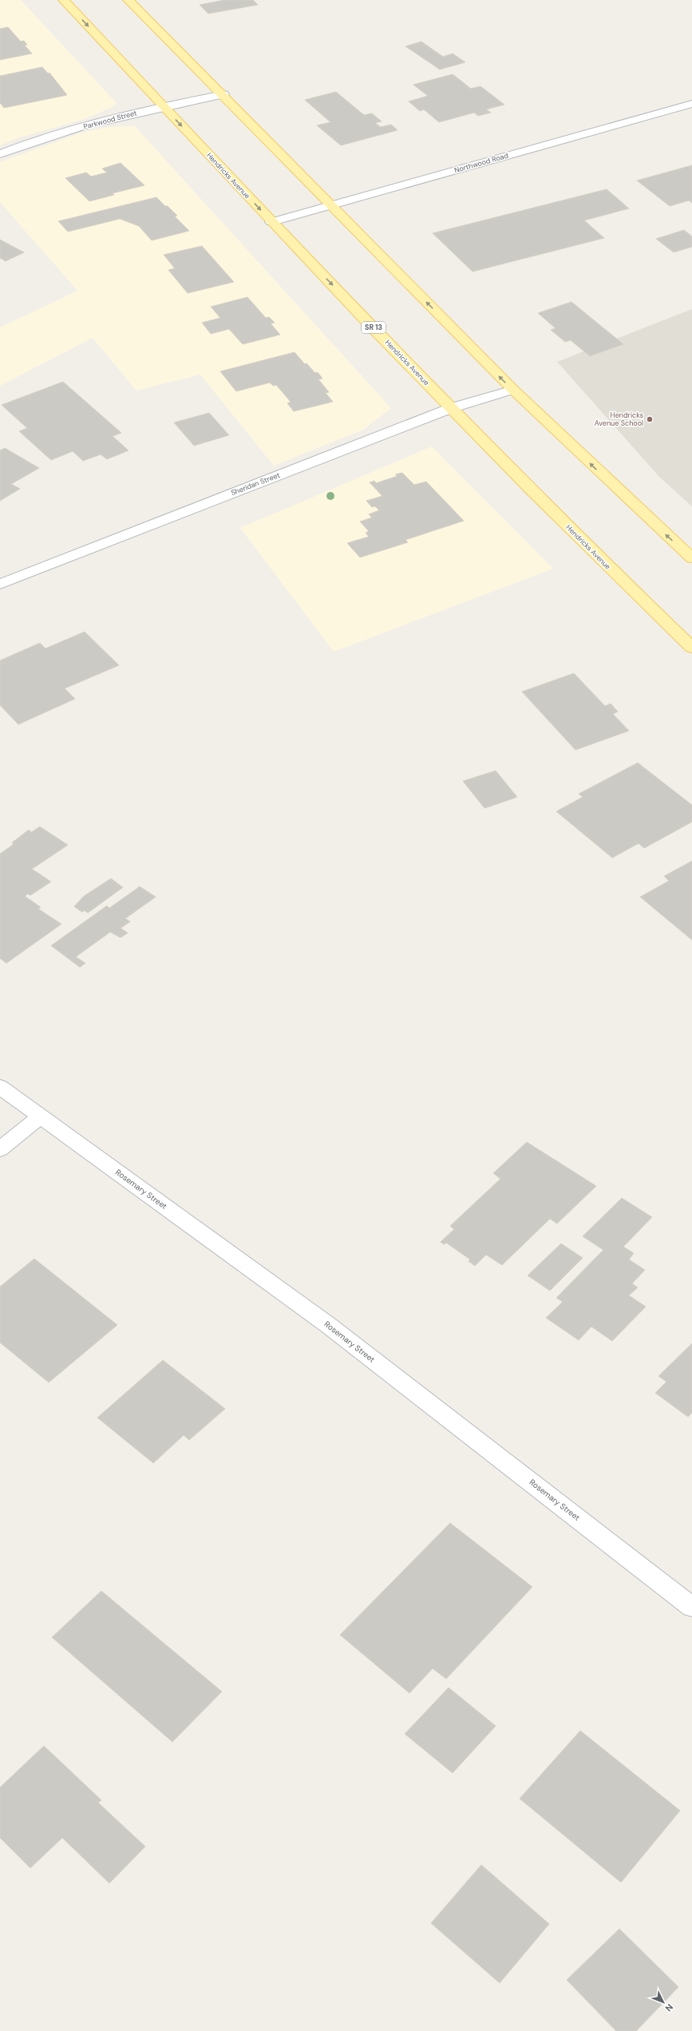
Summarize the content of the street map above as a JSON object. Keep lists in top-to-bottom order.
{
  "streets": {
    "main road": ["Hendricks Avenue", "SR 13"],
    "street": [
      "Parkwood Street",
      "Northwood Road",
      "Sheridan Street",
      "Rosemary Street"
    ]
  },
  "crossings": [
    ["Parkwood Street", "Hendricks Avenue"],
    ["Northwood Road", "Hendricks Avenue"],
    ["Hendricks Avenue", "Sheridan Street"]
  ],
  "places": ["Hendricks Avenue School"],
  "north": "bottom right"
}
